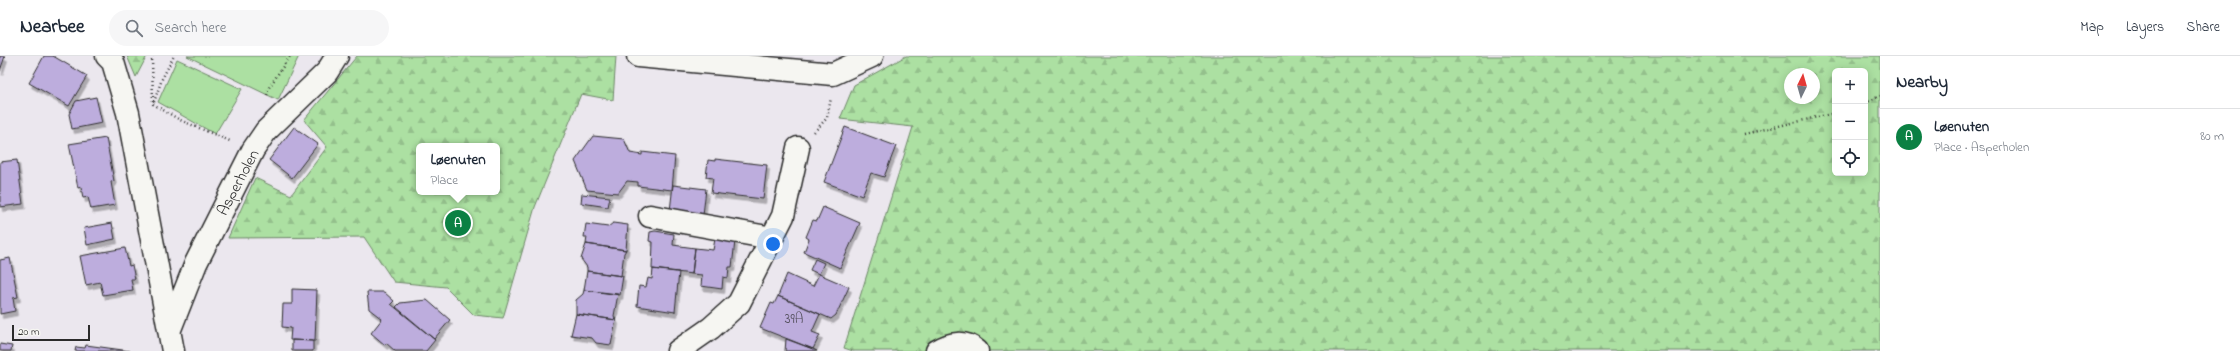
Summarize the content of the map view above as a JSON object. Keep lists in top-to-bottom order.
{
  "streets": {
    "street": ["Asperholen"]
  },
  "house_numbers": ["39A"],
  "scale_bar": "20 m",
  "north": "top",
  "page": {
    "header": "Nearbee",
    "search": "Search here",
    "nav": ["Map", "Layers", "Share"],
    "heading": "Nearby",
    "map_buttons": ["+", "−"],
    "list": [
      {
        "mark": "A",
        "name": "Løenuten",
        "note": "Place · Asperholen",
        "value": "80 m"
      }
    ],
    "popup": ["Løenuten", "Place"],
    "pins": "A",
    "scale": "20 m"
  }
}
